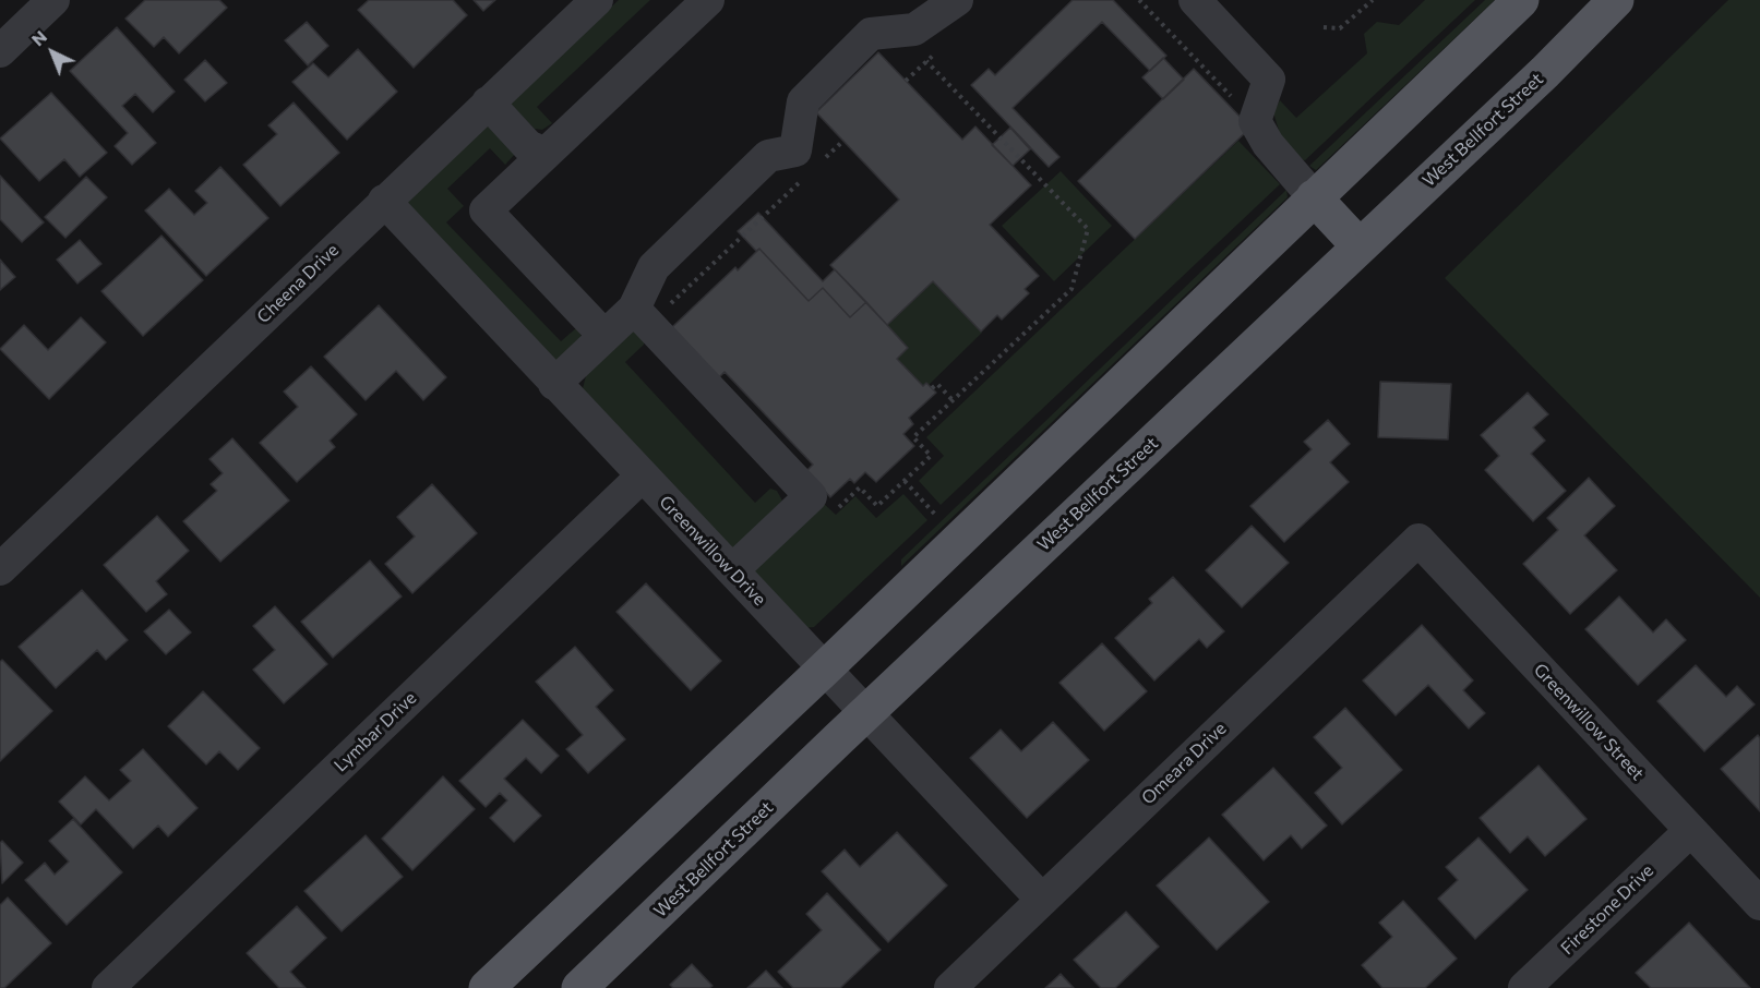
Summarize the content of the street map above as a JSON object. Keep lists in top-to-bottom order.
{
  "streets": {
    "main road": ["West Bellfort Street"],
    "street": [
      "Cheena Drive",
      "Greenwillow Drive",
      "Greenwillow Street",
      "Lymbar Drive",
      "Omeara Drive",
      "Firestone Drive"
    ]
  },
  "crossings": [
    ["West Bellfort Street", "Greenwillow Drive"],
    ["Cheena Drive", "Greenwillow Drive"],
    ["Greenwillow Drive", "Lymbar Drive"],
    ["Greenwillow Drive", "Omeara Drive"],
    ["Greenwillow Street", "Omeara Drive"],
    ["Greenwillow Street", "Firestone Drive"]
  ],
  "north": "top left"
}
